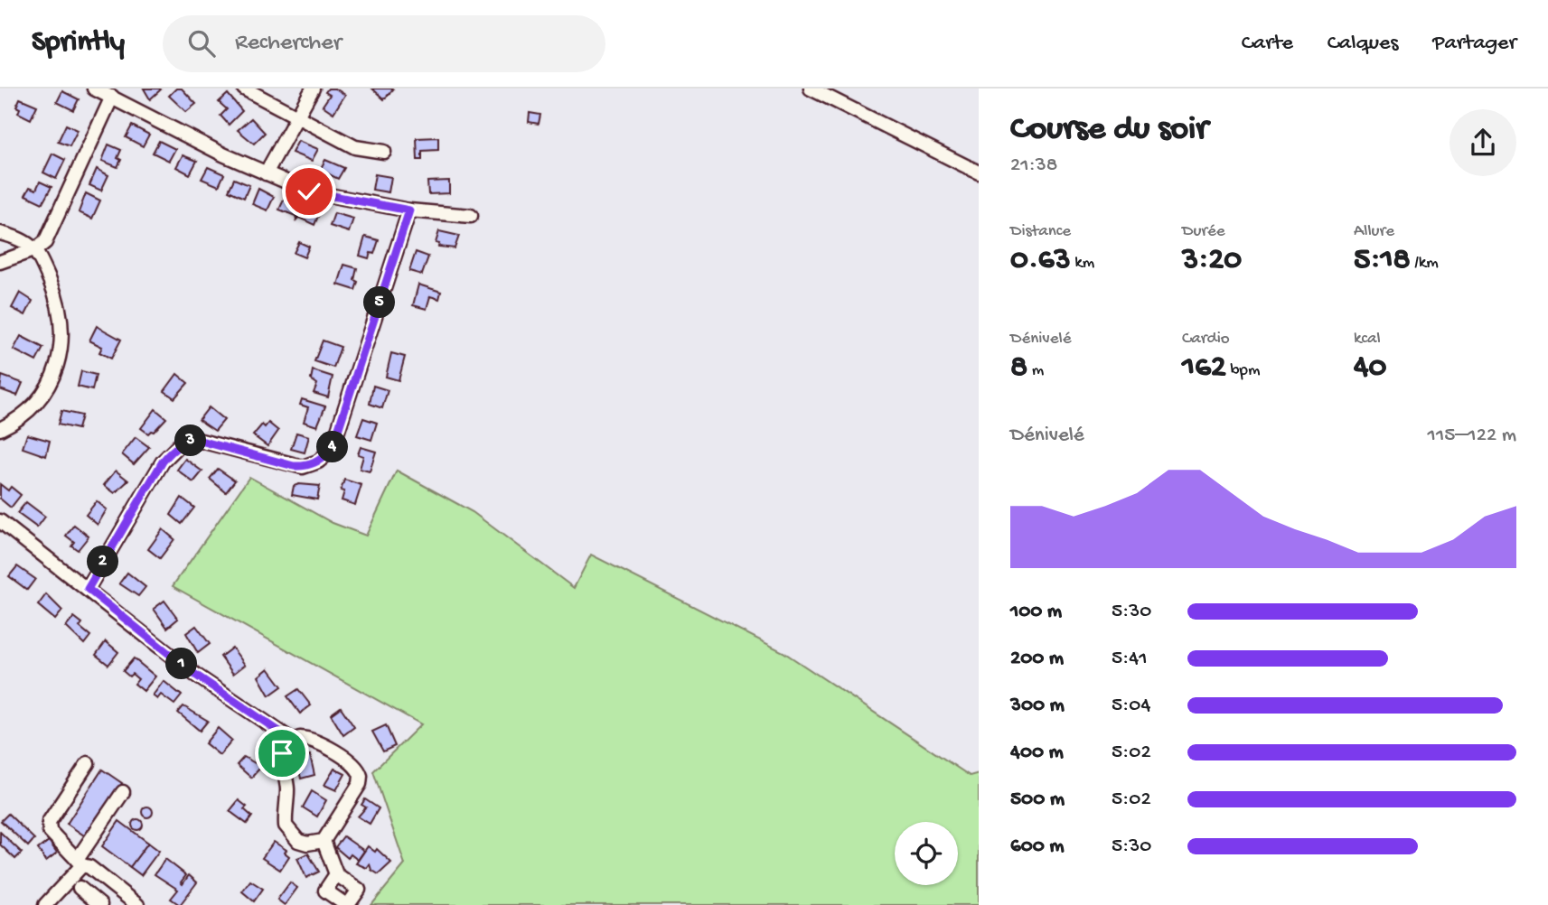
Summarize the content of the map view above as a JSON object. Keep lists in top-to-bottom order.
{
  "page": {
    "header": "Sprintly",
    "search": "Rechercher",
    "nav": ["Carte", "Calques", "Partager"],
    "heading": ["Course du soir", "21:38"],
    "stats": [
      ["Distance", "0.63 km"],
      ["Durée", "3:20"],
      ["Allure", "5:18 /km"],
      ["Dénivelé", "8 m"],
      ["Cardio", "162 bpm"],
      ["kcal", "40"]
    ],
    "pins": [
      "5",
      "3",
      "4",
      "2",
      "1"
    ],
    "chart": ["Dénivelé", "115–122 m"],
    "list": [
      {
        "name": "100 m",
        "note": "5:30"
      },
      {
        "name": "200 m",
        "note": "5:41"
      },
      {
        "name": "300 m",
        "note": "5:04"
      },
      {
        "name": "400 m",
        "note": "5:02"
      },
      {
        "name": "500 m",
        "note": "5:02"
      },
      {
        "name": "600 m",
        "note": "5:30"
      }
    ]
  }
}
